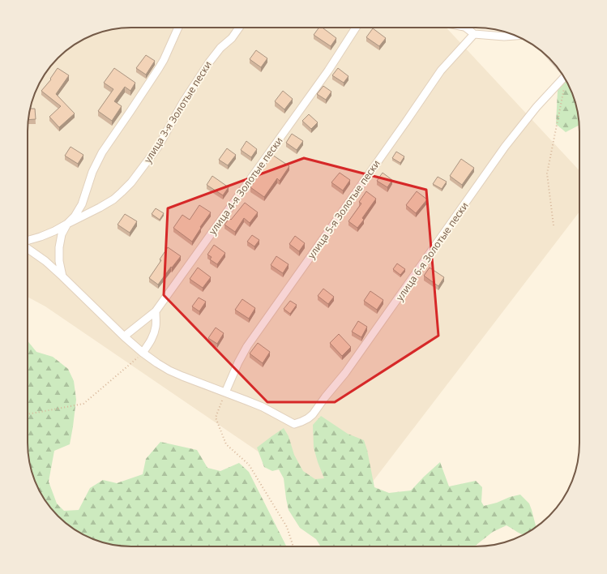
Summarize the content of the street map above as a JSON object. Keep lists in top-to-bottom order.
{
  "streets": {
    "street": [
      "улица 3-я Золотые пески",
      "улица 4-я Золотые пески",
      "улица 5-я Золотые пески",
      "улица 6-я Золотые пески"
    ]
  },
  "crossings": [
    ["улица 5-я Золотые пески", "улица 6-я Золотые пески"]
  ]
}
